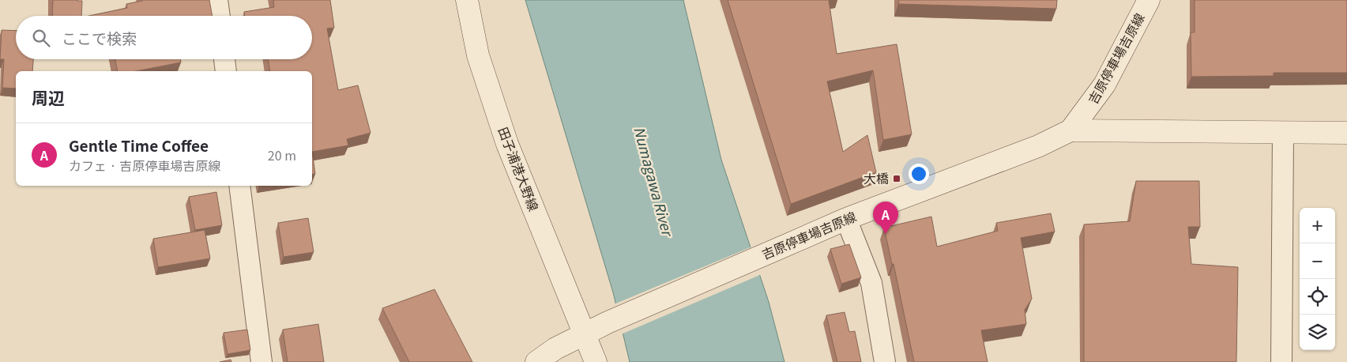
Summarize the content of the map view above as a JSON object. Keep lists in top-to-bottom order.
{
  "streets": {
    "main road": ["吉原停車場吉原線", "田子浦港大野線"]
  },
  "crossings": [
    ["吉原停車場吉原線", "田子浦港大野線"]
  ],
  "water": ["Numagawa River"],
  "places": {
    "transit": ["大橋"]
  },
  "page": {
    "search": "ここで検索",
    "heading": "周辺",
    "list": [
      {
        "mark": "A",
        "name": "Gentle Time Coffee",
        "note": "カフェ · 吉原停車場吉原線",
        "value": "20 m"
      }
    ],
    "pins": "A",
    "map_buttons": ["+", "−"]
  }
}
